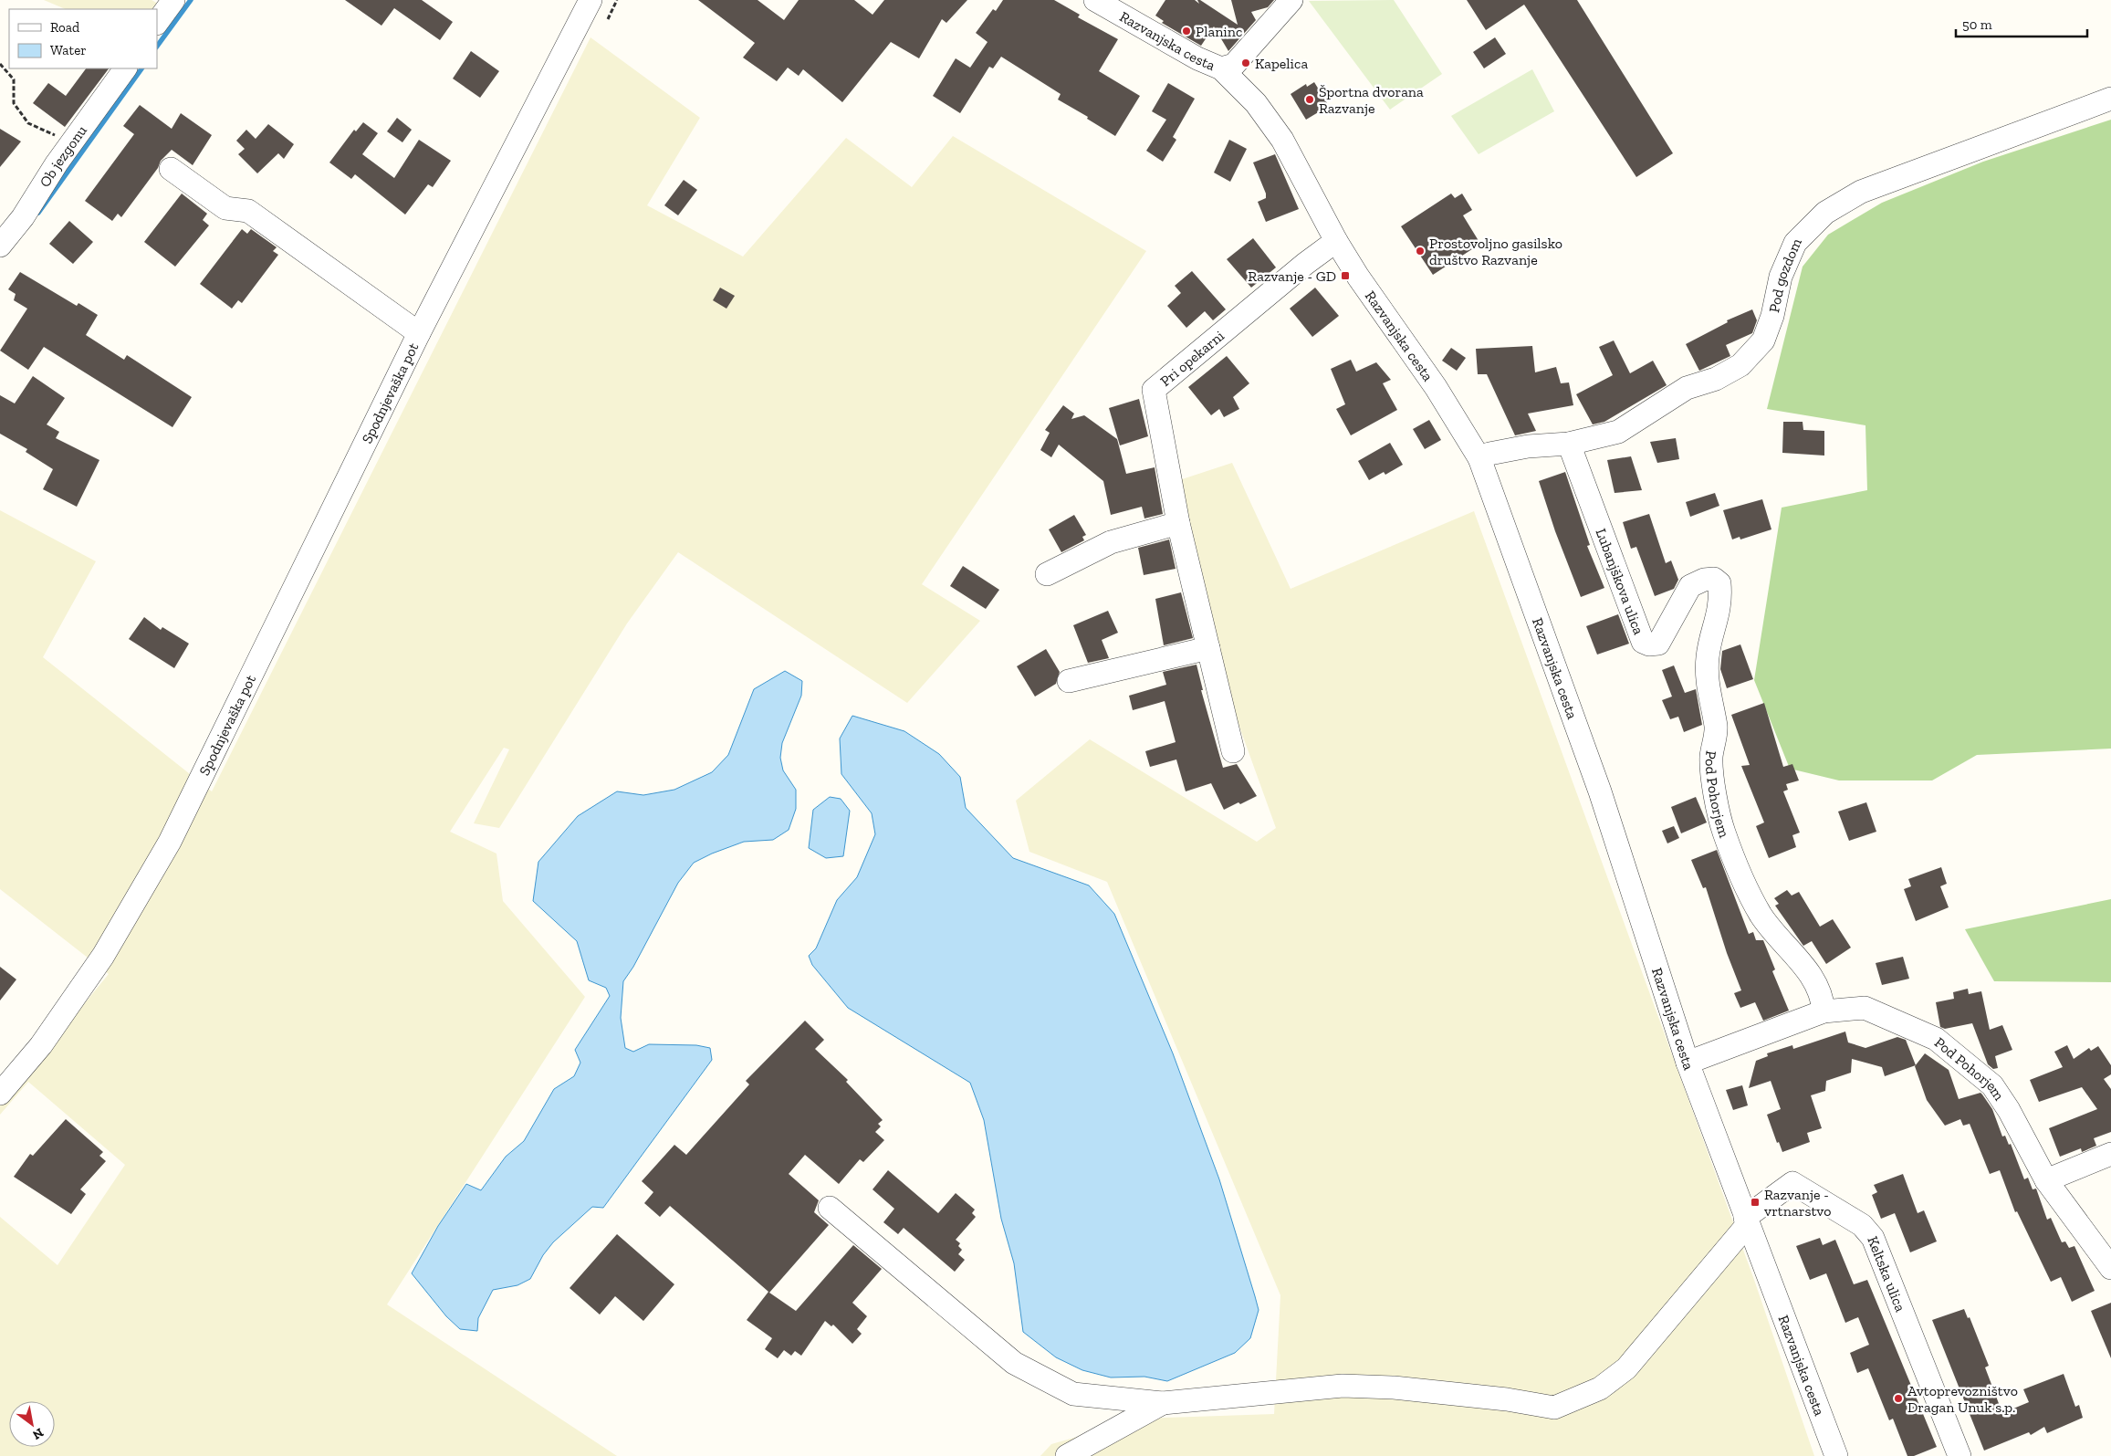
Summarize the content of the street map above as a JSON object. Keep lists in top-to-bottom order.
{
  "streets": {
    "street": [
      "Razvanjska cesta",
      "Ob jezgonu",
      "Pod gozdom",
      "Pri opekarni",
      "Spodnjevaška pot",
      "Lubanjškova ulica",
      "Pod Pohorjem",
      "Keltska ulica"
    ]
  },
  "crossings": [
    ["Razvanjska cesta", "Pod gozdom"],
    ["Razvanjska cesta", "Pri opekarni"],
    ["Razvanjska cesta", "Pod Pohorjem"],
    ["Razvanjska cesta", "Keltska ulica"],
    ["Pod gozdom", "Lubanjškova ulica"],
    ["Lubanjškova ulica", "Pod Pohorjem"]
  ],
  "places": {
    "other": [
      "Planinc",
      "Kapelica",
      "Športna dvorana Razvanje",
      "Prostovoljno gasilsko društvo Razvanje",
      "Avtoprevozništvo Dragan Unuk s.p."
    ],
    "transit": ["Razvanje - GD", "Razvanje - vrtnarstvo"]
  },
  "legend": ["Road", "Water"],
  "scale_bar": "50 m",
  "north": "bottom right"
}
